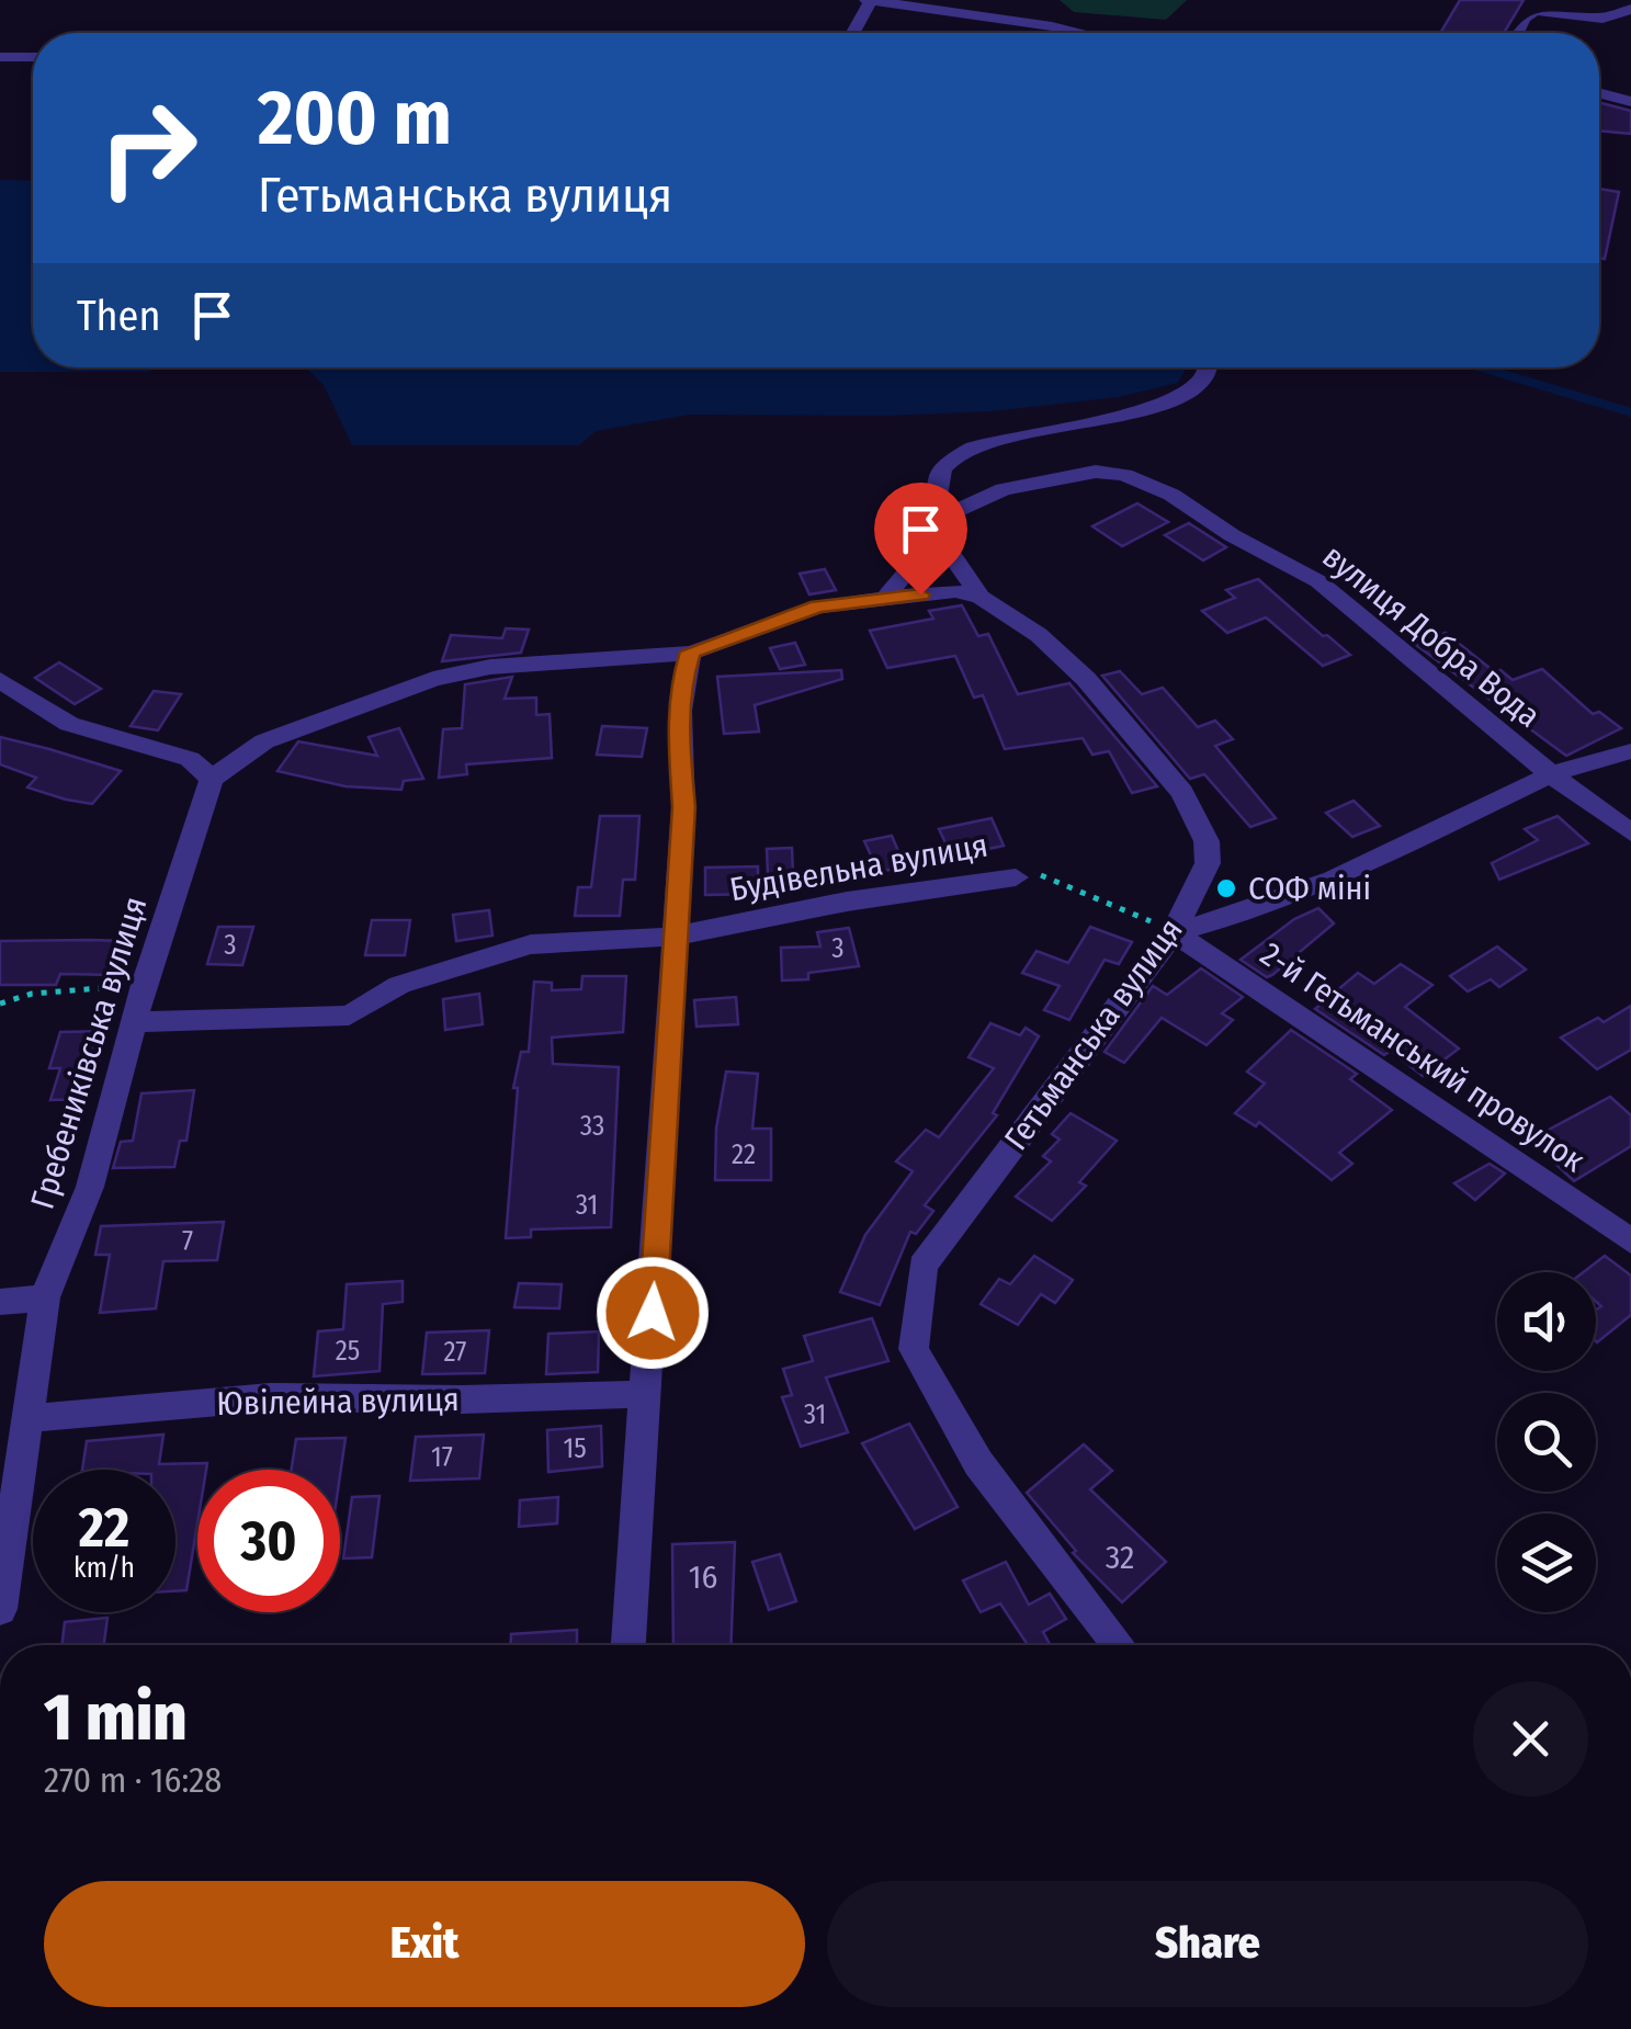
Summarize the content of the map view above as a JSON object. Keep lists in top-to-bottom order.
{
  "streets": {
    "street": [
      "вулиця Добра Вода",
      "Будівельна вулиця",
      "Гетьманська вулиця",
      "Гребениківська вулиця",
      "2-й Гетьманський провулок",
      "Ювілейна вулиця"
    ]
  },
  "crossings": [
    ["Будівельна вулиця", "Гребениківська вулиця"],
    ["Гетьманська вулиця", "2-й Гетьманський провулок"],
    ["Гребениківська вулиця", "Ювілейна вулиця"]
  ],
  "places": ["СОФ міні"],
  "house_numbers": [
    "3",
    "3",
    "33",
    "22",
    "31",
    "7",
    "25",
    "27",
    "31",
    "15",
    "17",
    "32",
    "16"
  ],
  "page": {
    "turn": ["200 m", "Гетьманська вулиця"],
    "then": "Then",
    "speed": "22 km/h",
    "limit": "30",
    "heading": ["1 min", "270 m · 16:28"],
    "buttons": ["Exit", "Share"]
  }
}
